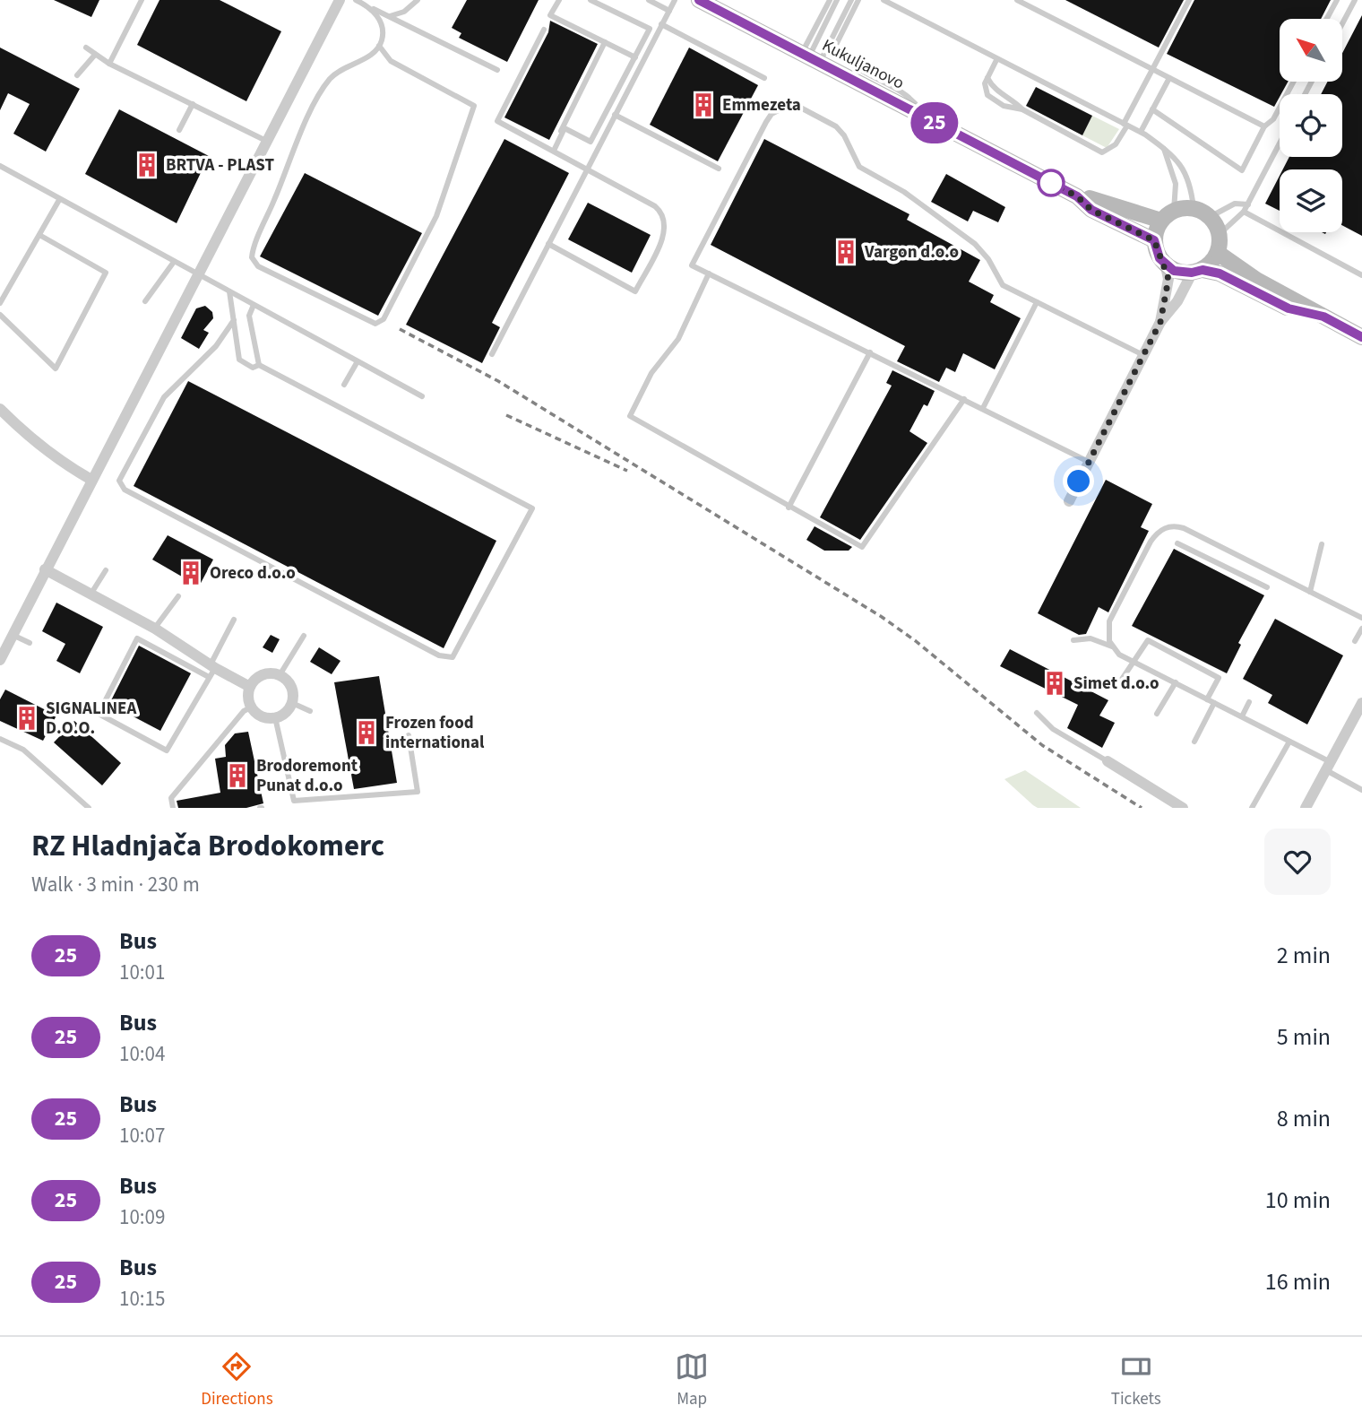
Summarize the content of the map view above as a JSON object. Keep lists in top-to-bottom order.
{
  "streets": {
    "main road": ["Kukuljanovo"]
  },
  "places": {
    "building": [
      "Emmezeta",
      "BRTVA - PLAST",
      "Vargon d.o.o",
      "Oreco d.o.o",
      "Simet d.o.o",
      "SIGNALINEA D.O.O.",
      "Frozen food international",
      "Brodoremont Punat d.o.o"
    ]
  },
  "lines": ["bus line 25"],
  "north": "top left",
  "page": {
    "on_map": "25",
    "heading": ["RZ Hladnjača Brodokomerc", "Walk · 3 min · 230 m"],
    "list": [
      {
        "mark": "25",
        "name": "Bus",
        "note": "10:01",
        "value": "2 min"
      },
      {
        "mark": "25",
        "name": "Bus",
        "note": "10:04",
        "value": "5 min"
      },
      {
        "mark": "25",
        "name": "Bus",
        "note": "10:07",
        "value": "8 min"
      },
      {
        "mark": "25",
        "name": "Bus",
        "note": "10:09",
        "value": "10 min"
      },
      {
        "mark": "25",
        "name": "Bus",
        "note": "10:15",
        "value": "16 min"
      }
    ],
    "tabs": ["Directions", "Map", "Tickets"]
  }
}
